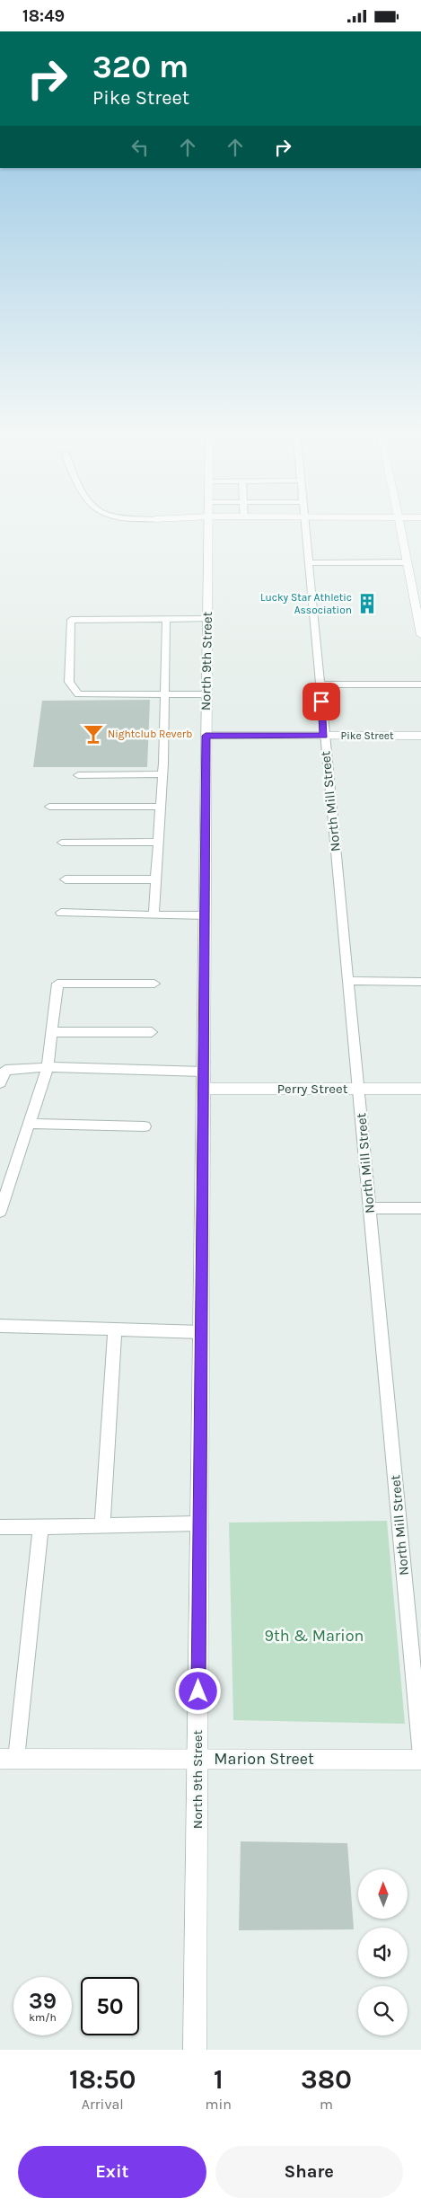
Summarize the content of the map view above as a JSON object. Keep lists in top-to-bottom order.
{
  "streets": {
    "main road": [
      "North 9th Street",
      "Pike Street",
      "Perry Street",
      "Marion Street"
    ],
    "lane": ["North Mill Street"]
  },
  "crossings": [
    ["North 9th Street", "Pike Street"],
    ["North 9th Street", "Perry Street"],
    ["North 9th Street", "Marion Street"],
    ["Pike Street", "North Mill Street"],
    ["North Mill Street", "Perry Street"],
    ["North Mill Street", "Marion Street"]
  ],
  "parks": ["9th & Marion"],
  "places": {
    "building": ["Lucky Star Athletic Association"],
    "bar": ["Nightclub Reverb"]
  },
  "north": "top",
  "page": {
    "status": "18:49",
    "turn": ["320 m", "Pike Street"],
    "speed": "39 km/h",
    "limit": "50",
    "eta": [
      "18:50",
      "Arrival",
      "1",
      "min",
      "380",
      "m"
    ],
    "buttons": ["Exit", "Share"]
  }
}
